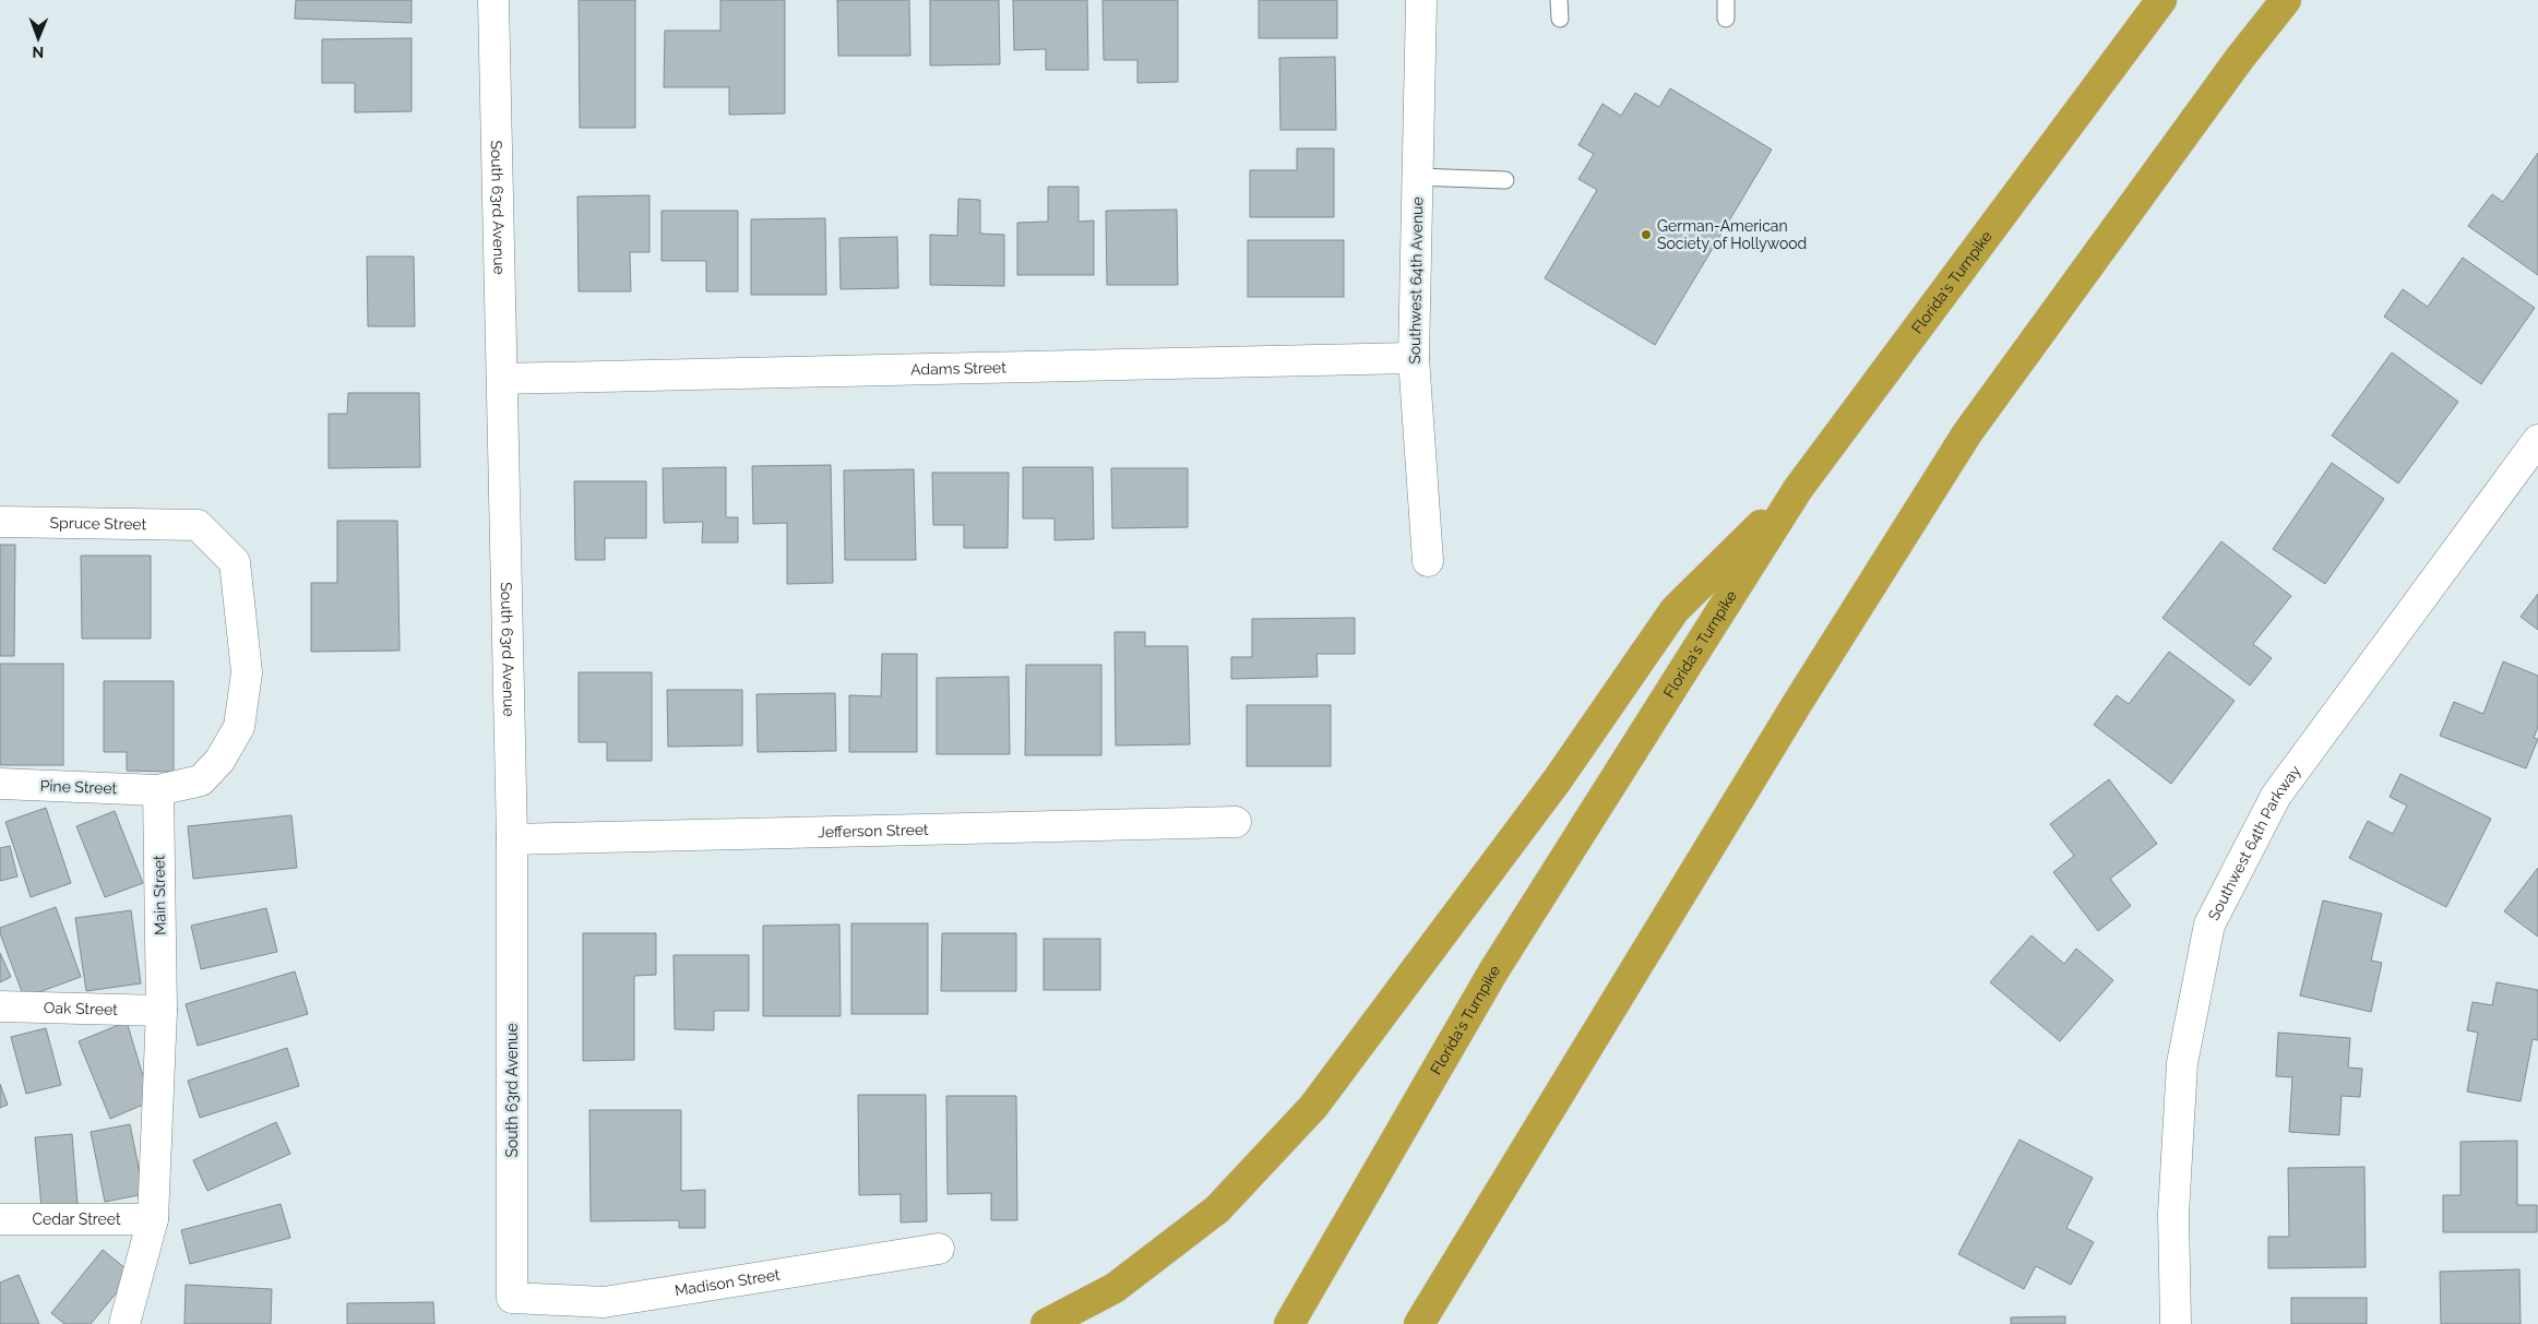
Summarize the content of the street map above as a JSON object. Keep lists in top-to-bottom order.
{
  "streets": {
    "highway": ["Florida's Turnpike"],
    "street": [
      "South 63rd Avenue",
      "Southwest 64th Avenue",
      "Adams Street",
      "Spruce Street",
      "Pine Street",
      "Jefferson Street",
      "Southwest 64th Parkway",
      "Main Street",
      "Oak Street",
      "Cedar Street",
      "Madison Street"
    ]
  },
  "crossings": [
    ["South 63rd Avenue", "Adams Street"],
    ["South 63rd Avenue", "Jefferson Street"],
    ["South 63rd Avenue", "Madison Street"],
    ["Southwest 64th Avenue", "Adams Street"],
    ["Spruce Street", "Pine Street"],
    ["Spruce Street", "Main Street"],
    ["Pine Street", "Main Street"],
    ["Main Street", "Oak Street"],
    ["Main Street", "Cedar Street"]
  ],
  "places": ["German-American Society of Hollywood"],
  "north": "bottom"
}
